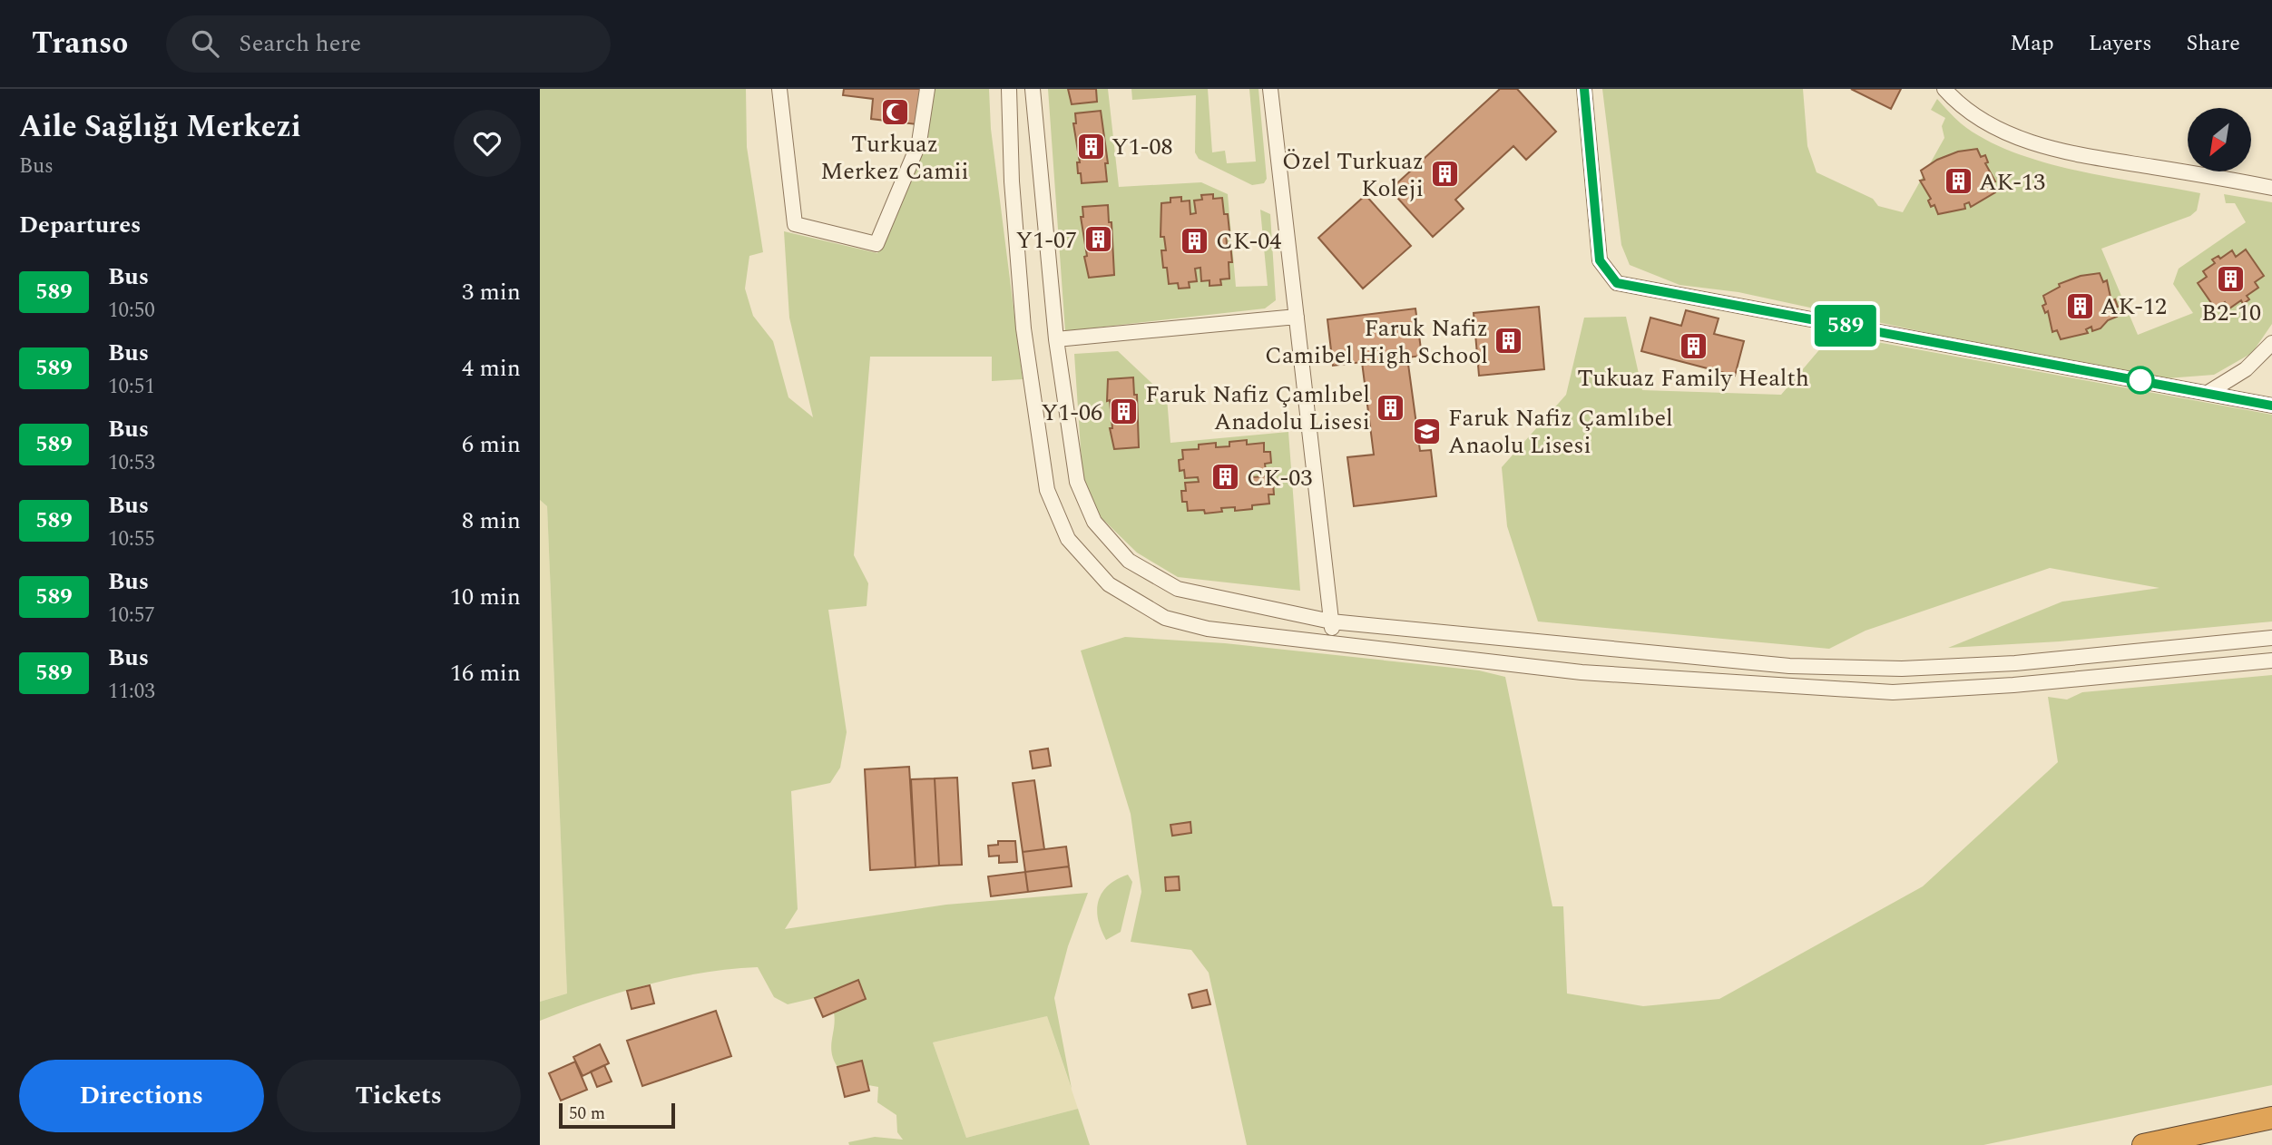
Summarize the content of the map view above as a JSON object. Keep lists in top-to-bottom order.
{
  "places": {
    "mosque": ["Turkuaz Merkez Camii"],
    "building": [
      "Y1-08",
      "Özel Turkuaz Koleji",
      "AK-13",
      "Y1-07",
      "CK-04",
      "B2-10",
      "AK-12",
      "Faruk Nafiz Camibel High School",
      "Tukuaz Family Health",
      "Faruk Nafiz Çamlıbel Anadolu Lisesi",
      "Y1-06",
      "CK-03"
    ],
    "school or university": ["Faruk Nafiz Çamlıbel Anaolu Lisesi"]
  },
  "lines": ["bus line 589"],
  "scale_bar": "50 m",
  "north": "bottom left",
  "page": {
    "header": "Transo",
    "search": "Search here",
    "nav": ["Map", "Layers", "Share"],
    "heading": [
      ["Aile Sağlığı Merkezi", "Bus"],
      "Departures"
    ],
    "on_map": "589",
    "list": [
      {
        "mark": "589",
        "name": "Bus",
        "note": "10:50",
        "value": "3 min"
      },
      {
        "mark": "589",
        "name": "Bus",
        "note": "10:51",
        "value": "4 min"
      },
      {
        "mark": "589",
        "name": "Bus",
        "note": "10:53",
        "value": "6 min"
      },
      {
        "mark": "589",
        "name": "Bus",
        "note": "10:55",
        "value": "8 min"
      },
      {
        "mark": "589",
        "name": "Bus",
        "note": "10:57",
        "value": "10 min"
      },
      {
        "mark": "589",
        "name": "Bus",
        "note": "11:03",
        "value": "16 min"
      }
    ],
    "buttons": ["Directions", "Tickets"],
    "scale": "50 m"
  }
}
